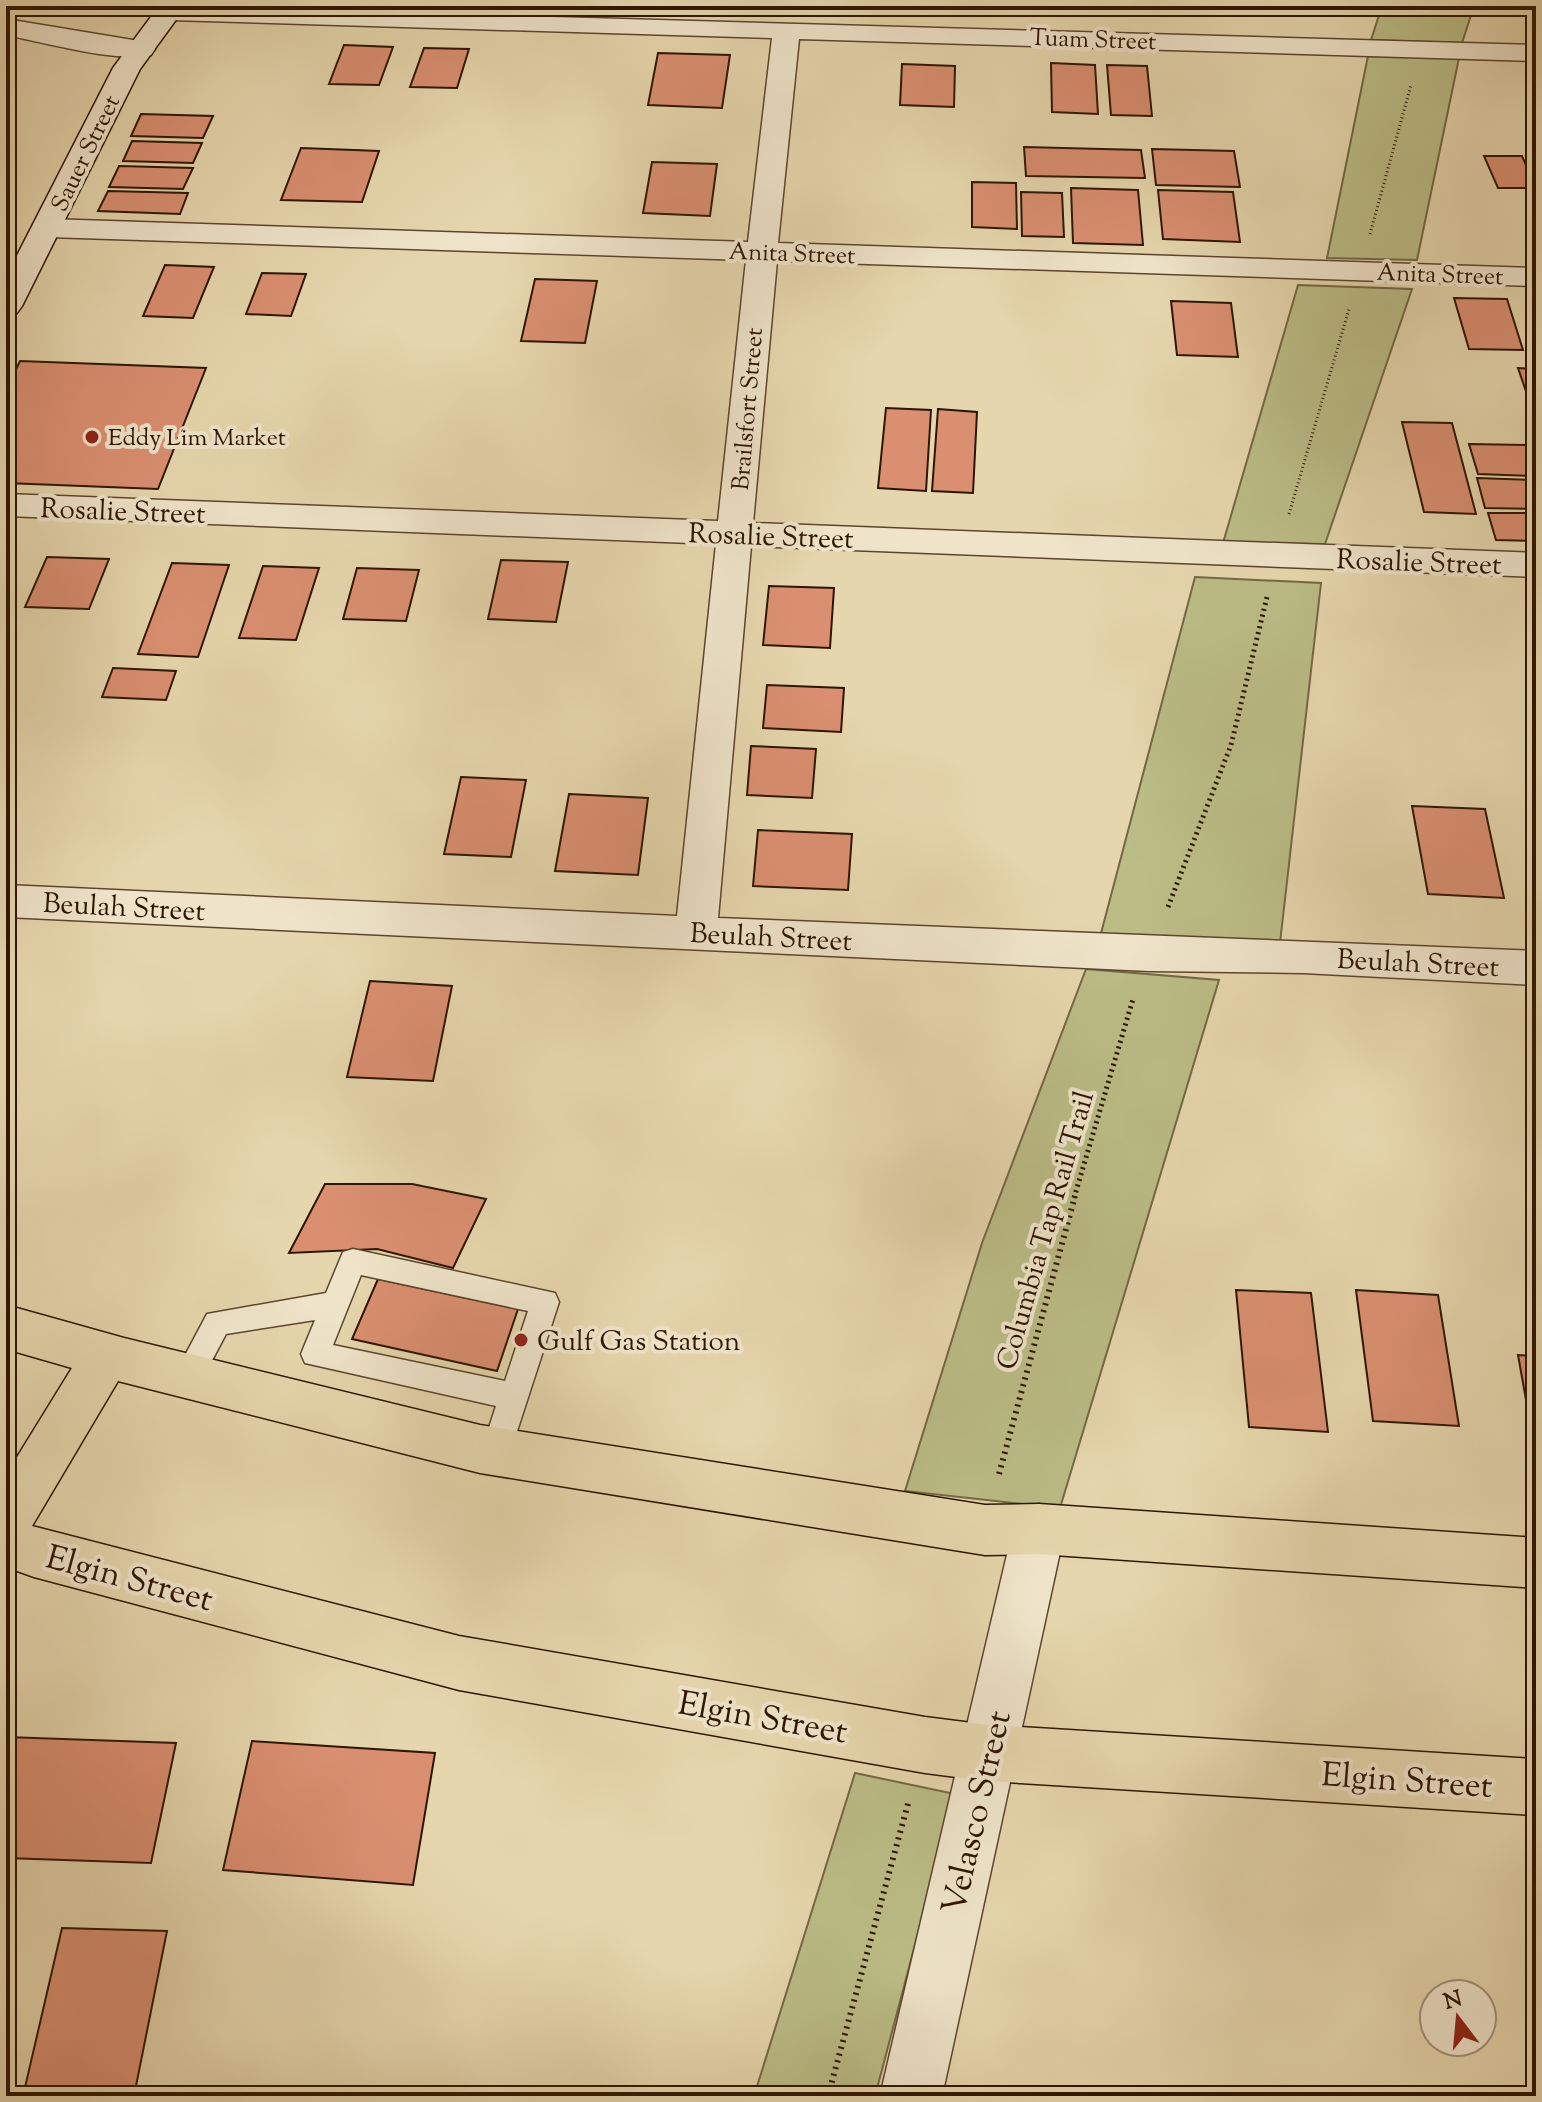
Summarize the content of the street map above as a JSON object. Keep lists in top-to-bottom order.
{
  "streets": {
    "main road": ["Elgin Street"],
    "street": [
      "Tuam Street",
      "Sauer Street",
      "Anita Street",
      "Brailsfort Street",
      "Rosalie Street",
      "Beulah Street",
      "Velasco Street"
    ],
    "path": ["Columbia Tap Rail Trail"]
  },
  "crossings": [
    ["Tuam Street", "Sauer Street"],
    ["Tuam Street", "Brailsfort Street"],
    ["Sauer Street", "Anita Street"],
    ["Anita Street", "Brailsfort Street"],
    ["Brailsfort Street", "Rosalie Street"],
    ["Brailsfort Street", "Beulah Street"],
    ["Elgin Street", "Velasco Street"]
  ],
  "places": ["Eddy Lim Market", "Gulf Gas Station"],
  "north": "top"
}
